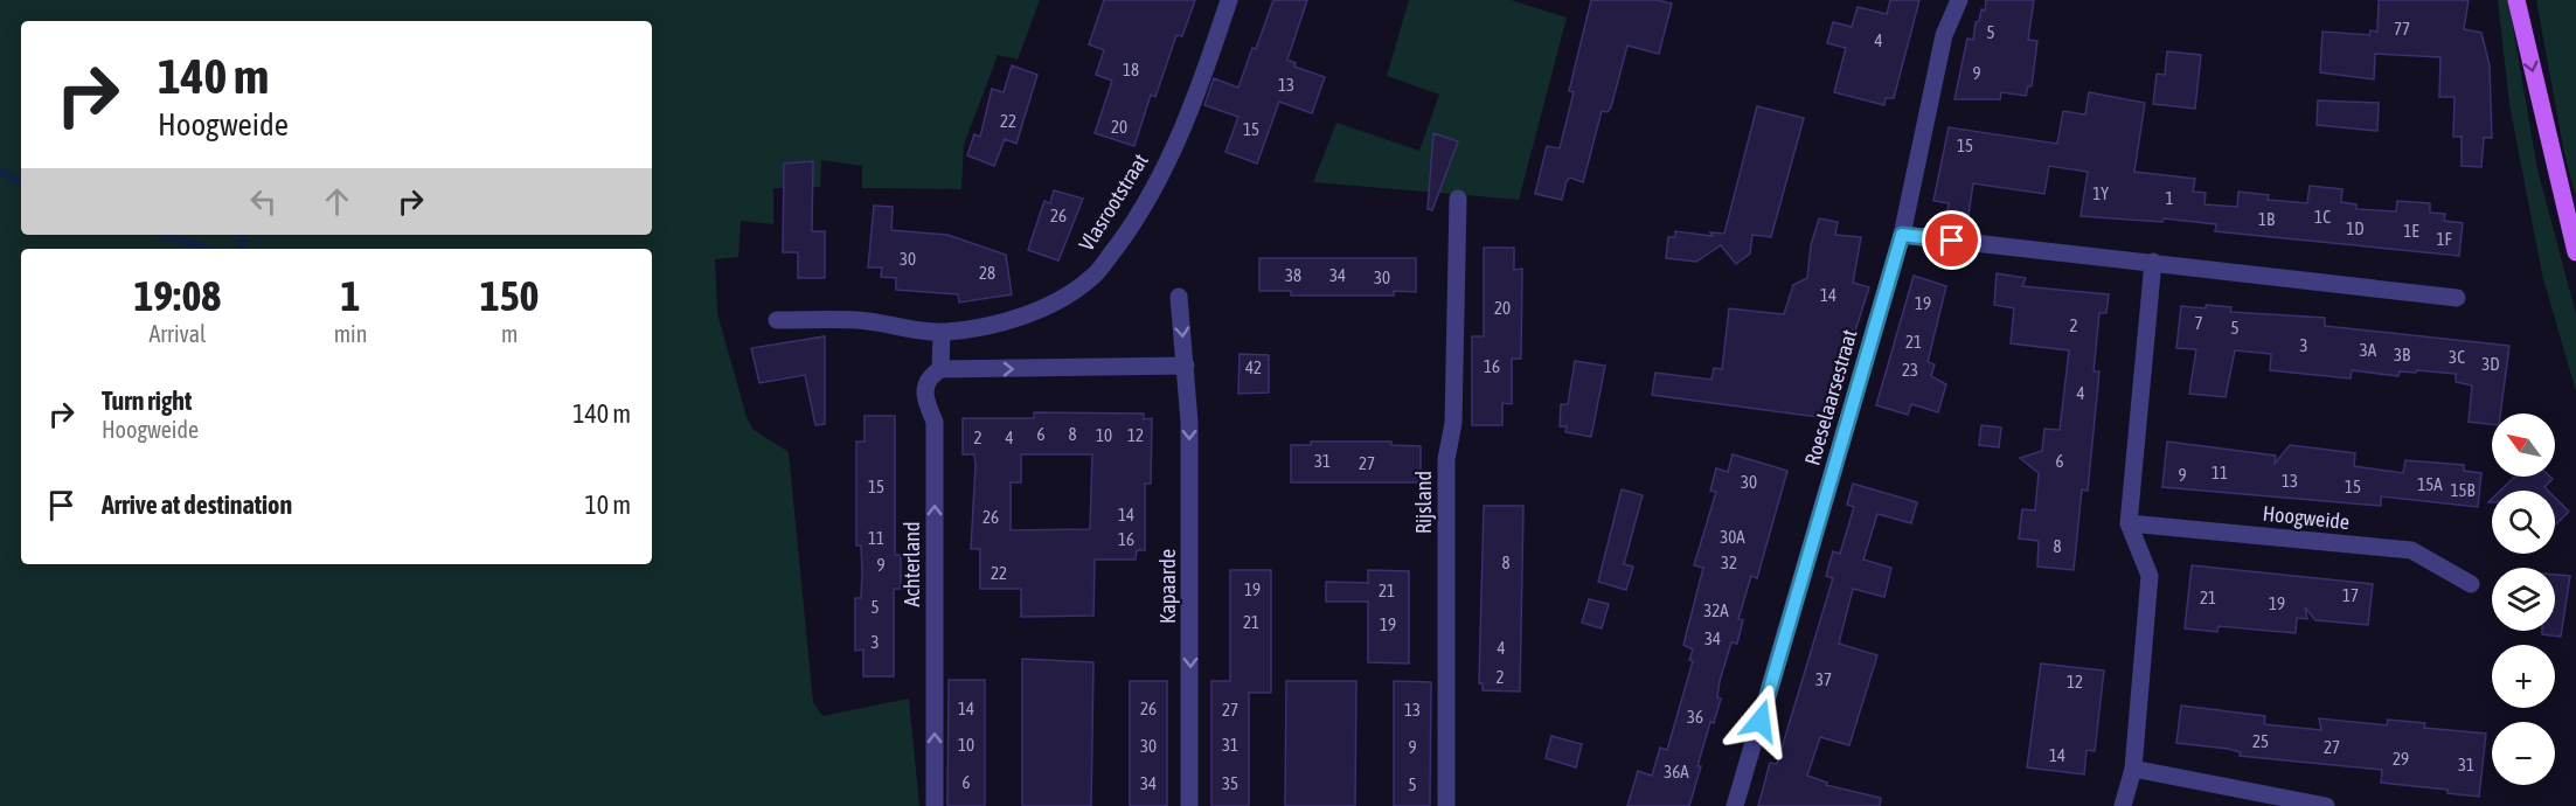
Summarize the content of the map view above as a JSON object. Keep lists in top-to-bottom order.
{
  "streets": {
    "street": [
      "Vlasrootstraat",
      "Roeselaarsestraat",
      "Rijsland",
      "Hoogweide",
      "Achterland",
      "Kapaarde"
    ]
  },
  "crossings": [
    ["Vlasrootstraat", "Achterland"]
  ],
  "one_way": ["Achterland", "Kapaarde"],
  "house_numbers": [
    "77",
    "5",
    "4",
    "18",
    "9",
    "13",
    "22",
    "20",
    "15",
    "15",
    "1Y",
    "1",
    "26",
    "1C",
    "1B",
    "1D",
    "1E",
    "1F",
    "30",
    "28",
    "38",
    "34",
    "30",
    "14",
    "19",
    "20",
    "7",
    "2",
    "5",
    "21",
    "3",
    "3A",
    "3B",
    "3C",
    "3D",
    "16",
    "42",
    "23",
    "4",
    "6",
    "8",
    "10",
    "12",
    "2",
    "4",
    "31",
    "6",
    "27",
    "11",
    "9",
    "13",
    "30",
    "15A",
    "15",
    "15",
    "15B",
    "14",
    "26",
    "30A",
    "11",
    "16",
    "8",
    "8",
    "32",
    "9",
    "22",
    "19",
    "21",
    "17",
    "21",
    "19",
    "5",
    "32A",
    "21",
    "19",
    "34",
    "3",
    "4",
    "2",
    "37",
    "12",
    "14",
    "26",
    "27",
    "13",
    "36",
    "25",
    "10",
    "31",
    "30",
    "9",
    "27",
    "14",
    "29",
    "31",
    "36A",
    "6",
    "34",
    "35",
    "5"
  ],
  "north": "top left",
  "page": {
    "turn": ["140 m", "Hoogweide"],
    "eta": [
      "19:08",
      "Arrival",
      "1",
      "min",
      "150",
      "m"
    ],
    "list": [
      {
        "name": "Turn right",
        "note": "Hoogweide",
        "value": "140 m"
      },
      {
        "name": "Arrive at destination",
        "value": "10 m"
      }
    ],
    "map_buttons": ["+", "−"]
  }
}
